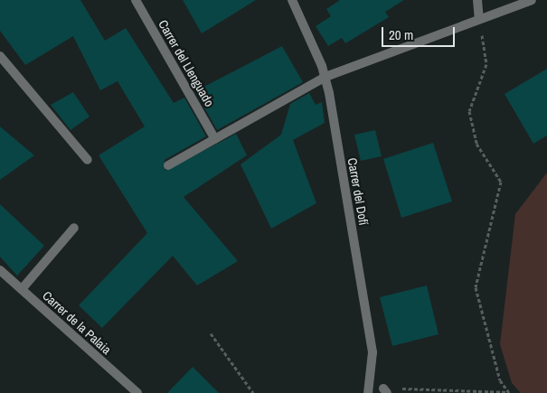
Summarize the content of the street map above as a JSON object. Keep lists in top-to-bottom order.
{
  "streets": {
    "street": ["Carrer del Llenguado", "Carrer del Dofí", "Carrer de la Palaia"]
  },
  "scale_bar": "20 m"
}
